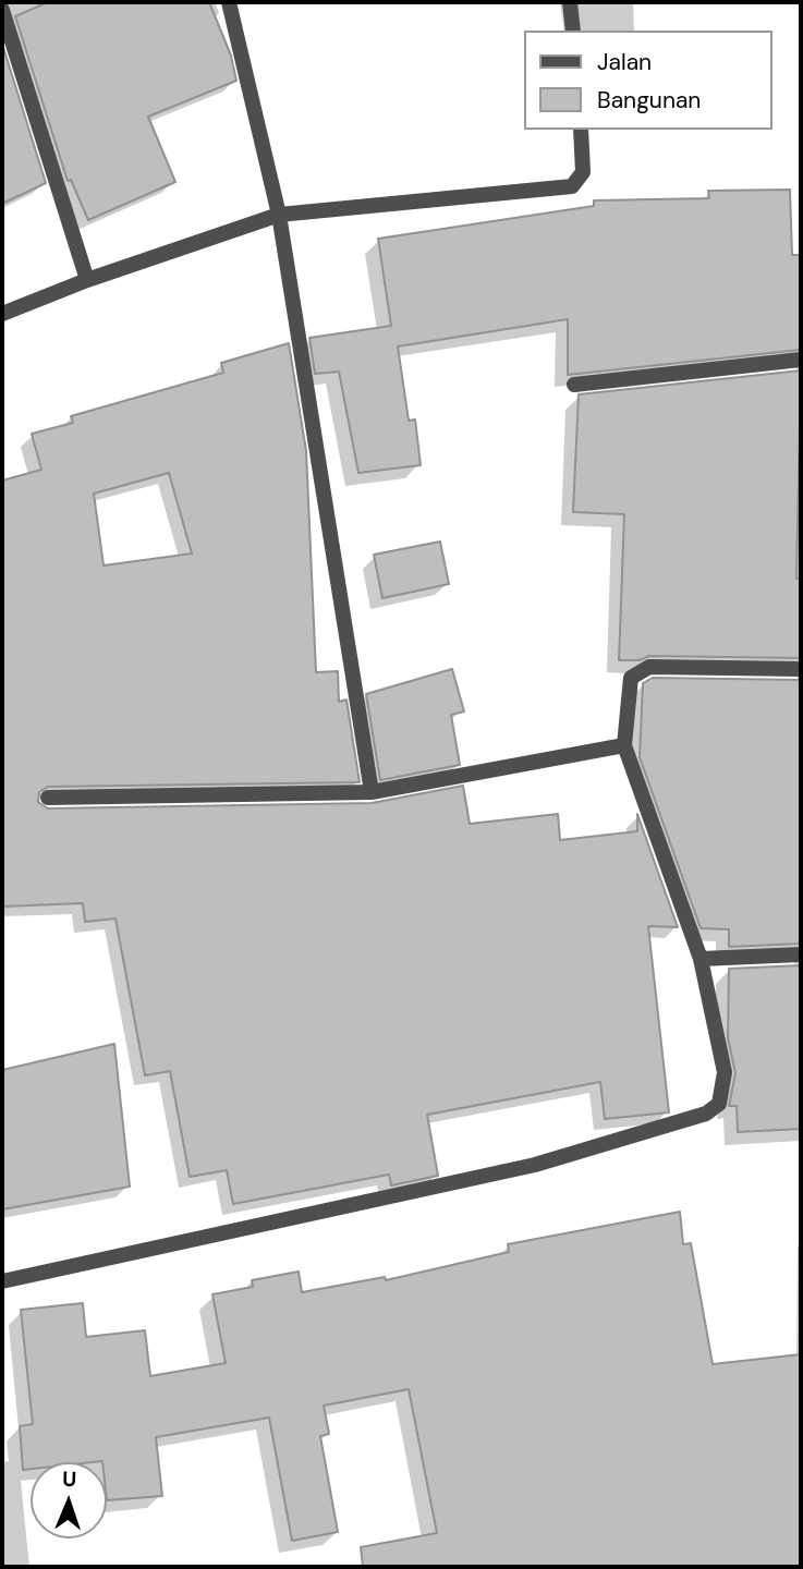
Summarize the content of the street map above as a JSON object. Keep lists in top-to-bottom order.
{
  "legend": ["Jalan", "Bangunan"],
  "north": "top"
}
